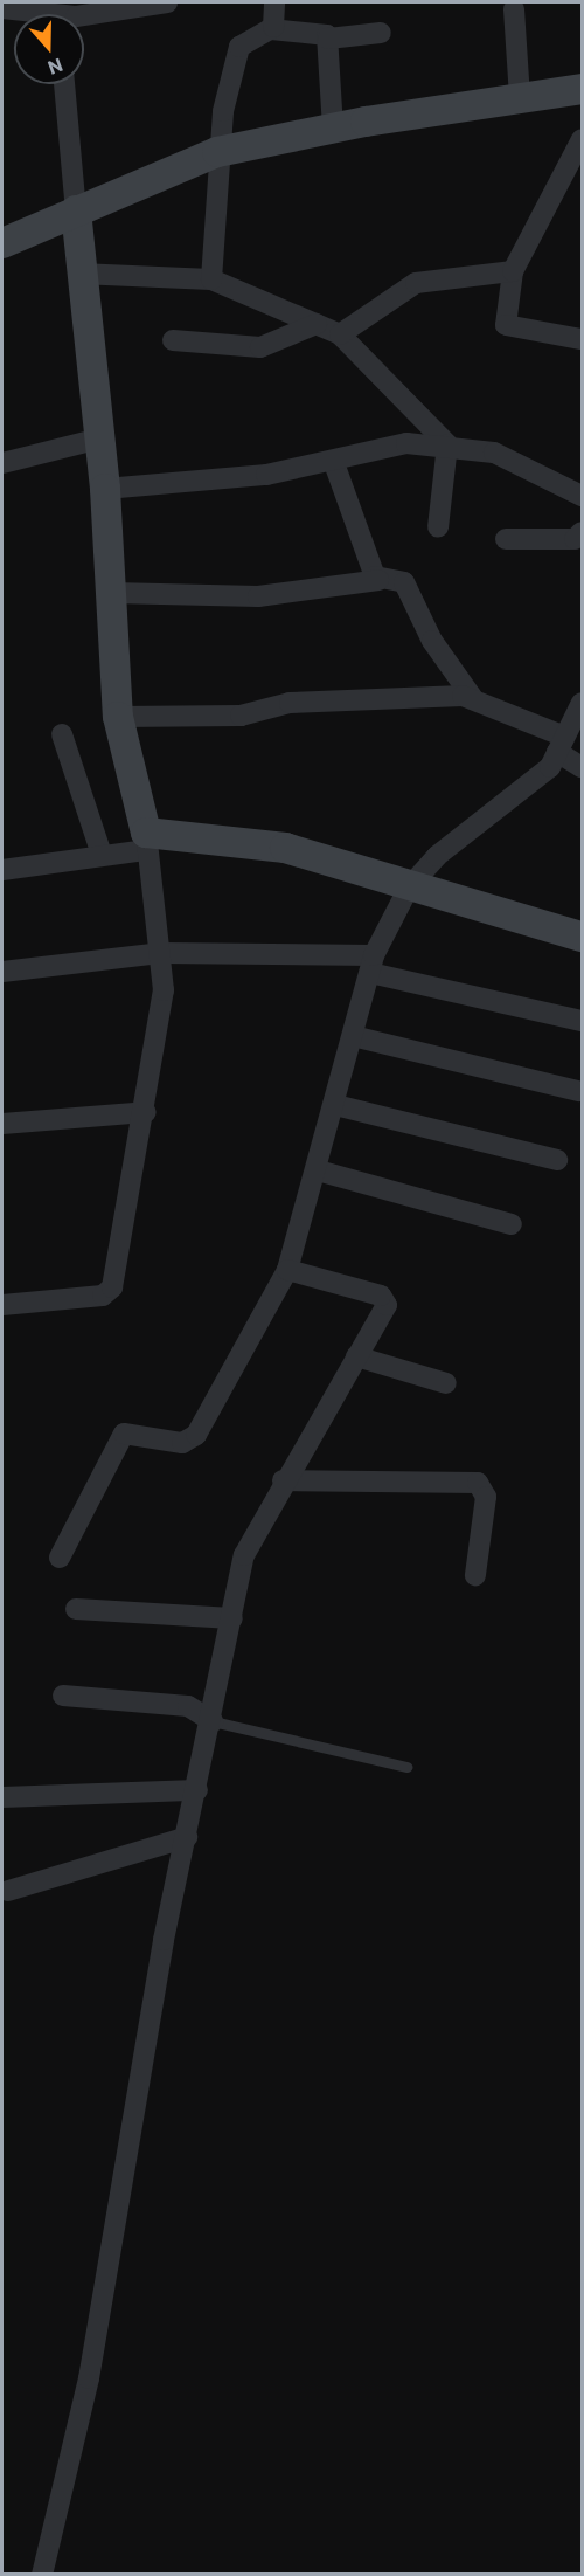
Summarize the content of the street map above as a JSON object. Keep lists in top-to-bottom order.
{
  "north": "bottom"
}
